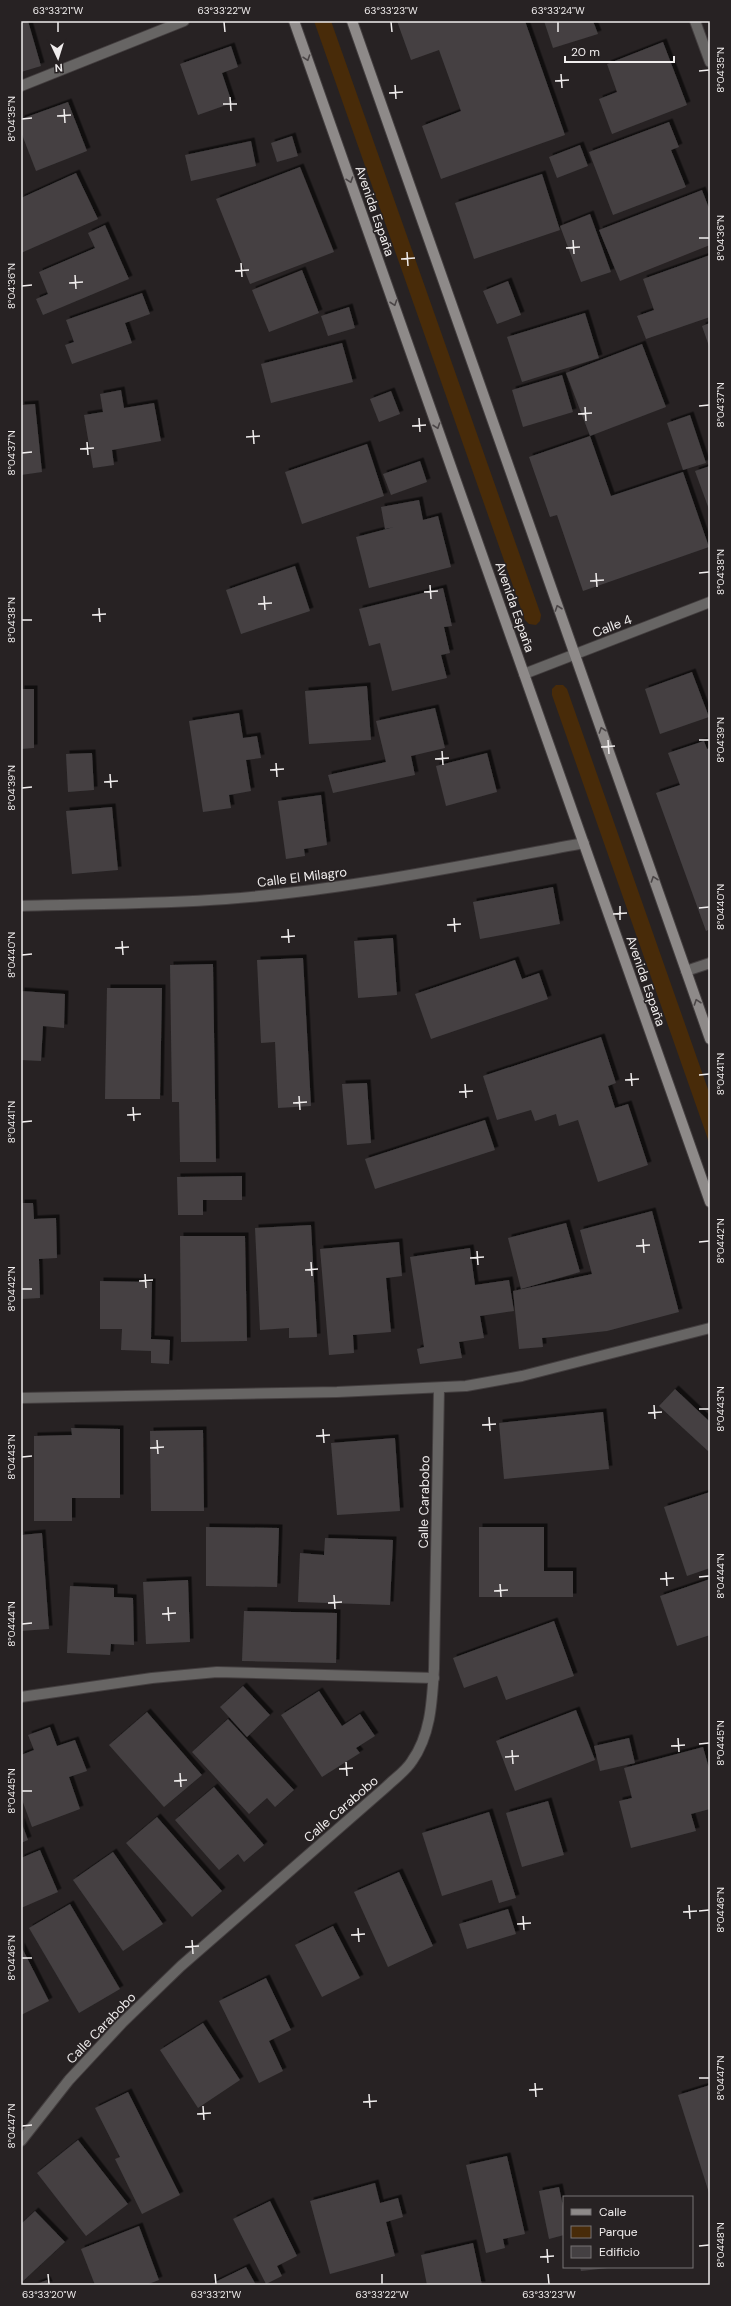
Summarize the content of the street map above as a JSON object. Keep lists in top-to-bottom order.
{
  "streets": {
    "main road": ["Avenida España"],
    "street": ["Calle 4", "Calle El Milagro", "Calle Carabobo"]
  },
  "crossings": [
    ["Avenida España", "Calle 4"],
    ["Avenida España", "Calle El Milagro"]
  ],
  "legend": ["Calle", "Parque", "Edificio"],
  "scale_bar": "20 m",
  "north": "bottom",
  "coordinates": [
    "63°33'21\"W",
    "63°33'22\"W",
    "63°33'23\"W",
    "63°33'24\"W",
    "8°04'35\"N",
    "8°04'36\"N",
    "8°04'37\"N",
    "8°04'38\"N",
    "8°04'39\"N",
    "8°04'40\"N",
    "8°04'41\"N",
    "8°04'42\"N",
    "8°04'43\"N",
    "8°04'44\"N",
    "8°04'45\"N",
    "8°04'46\"N",
    "8°04'47\"N",
    "8°04'48\"N",
    "63°33'20\"W"
  ]
}
